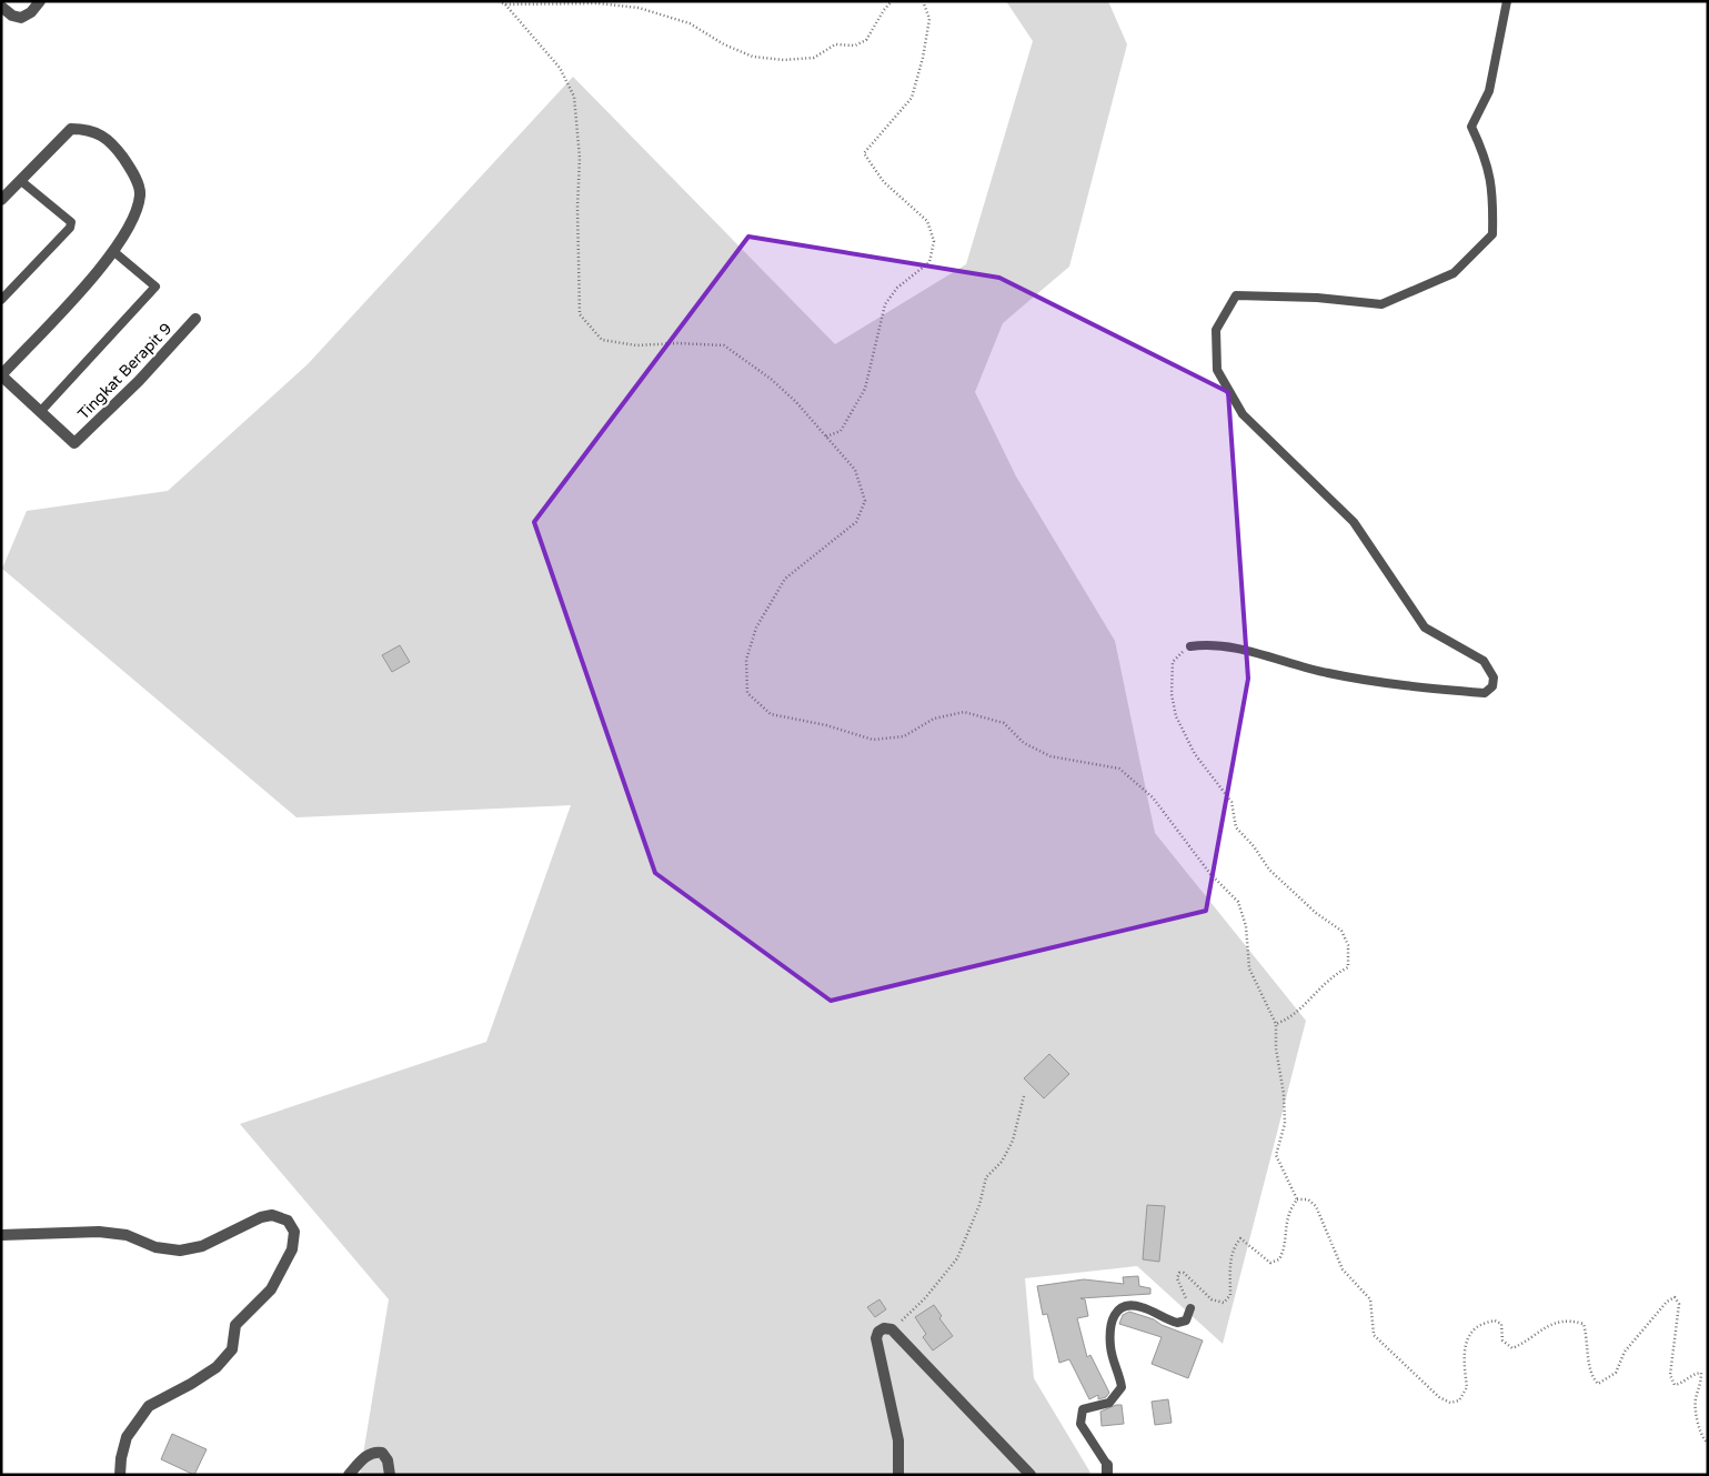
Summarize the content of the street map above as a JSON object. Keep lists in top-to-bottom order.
{
  "streets": {
    "street": ["Tingkat Berapit 9"]
  }
}
